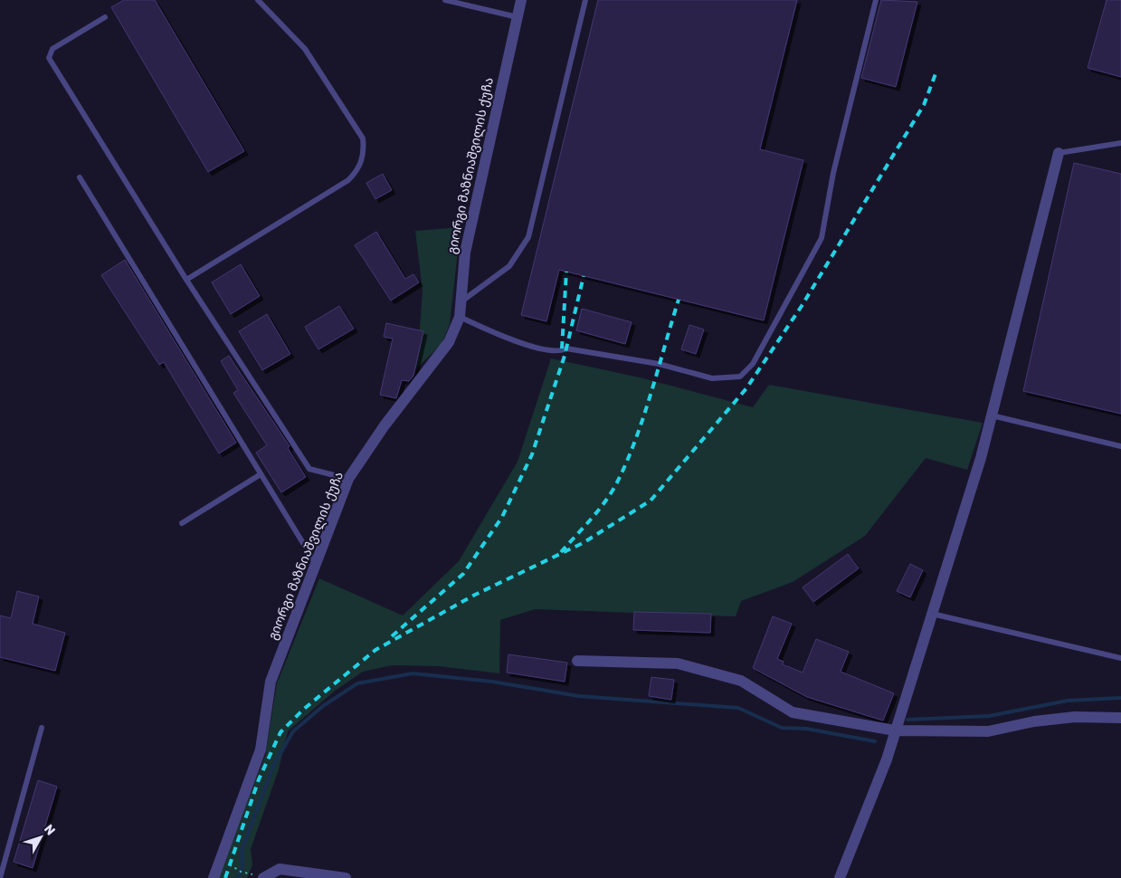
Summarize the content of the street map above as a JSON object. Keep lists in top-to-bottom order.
{
  "streets": {
    "street": ["გიორგი მაზნიაშვილის ქუჩა"]
  },
  "north": "top right"
}
